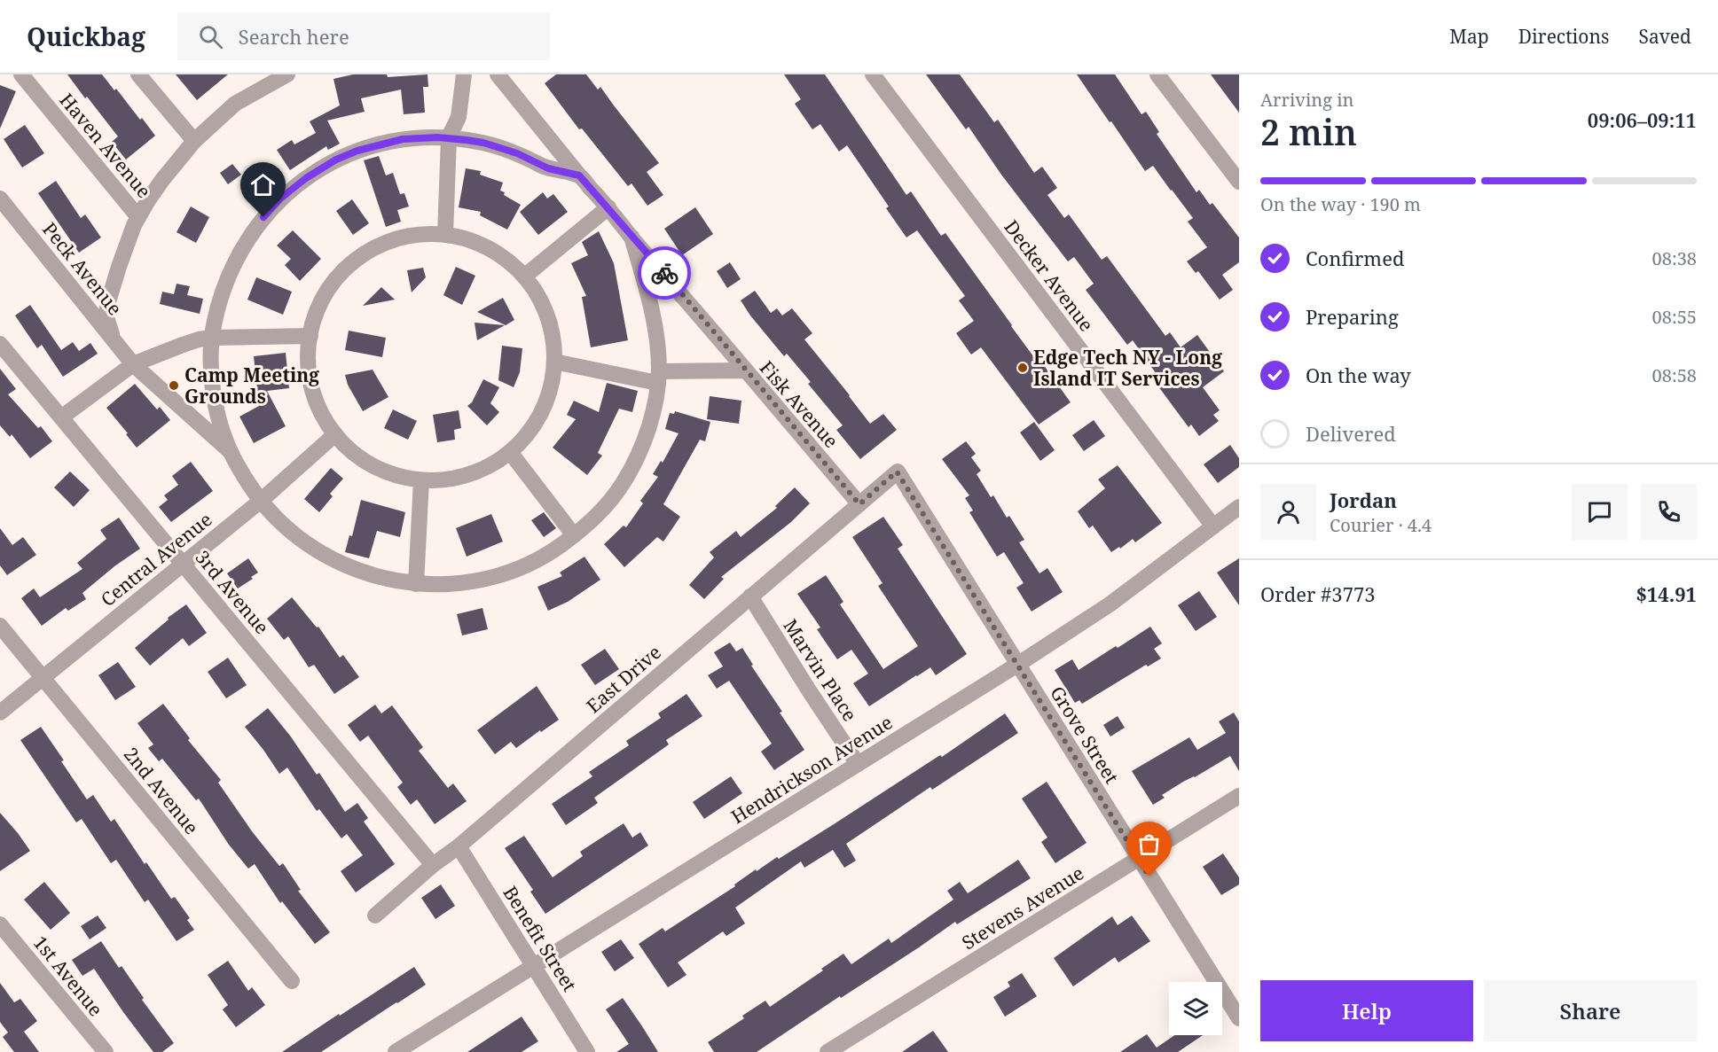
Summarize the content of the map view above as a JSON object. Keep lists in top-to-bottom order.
{
  "streets": {
    "street": [
      "Haven Avenue",
      "Peck Avenue",
      "Decker Avenue",
      "Fisk Avenue",
      "Central Avenue",
      "3rd Avenue",
      "Marvin Place",
      "East Drive",
      "Grove Street",
      "Hendrickson Avenue",
      "2nd Avenue",
      "Stevens Avenue",
      "Benefit Street",
      "1st Avenue"
    ]
  },
  "crossings": [
    ["Decker Avenue", "Hendrickson Avenue"],
    ["Fisk Avenue", "East Drive"],
    ["Central Avenue", "3rd Avenue"],
    ["Central Avenue", "2nd Avenue"],
    ["3rd Avenue", "East Drive"],
    ["Marvin Place", "East Drive"],
    ["Marvin Place", "Hendrickson Avenue"],
    ["East Drive", "Grove Street"],
    ["East Drive", "Benefit Street"],
    ["Grove Street", "Hendrickson Avenue"],
    ["Grove Street", "Stevens Avenue"],
    ["Hendrickson Avenue", "Benefit Street"]
  ],
  "places": ["Edge Tech NY - Long Island IT Services", "Camp Meeting Grounds"],
  "page": {
    "header": "Quickbag",
    "search": "Search here",
    "nav": ["Map", "Directions", "Saved"],
    "heading": ["2 min", "Arriving in", "09:06–09:11"],
    "panel": [
      "Jordan",
      "Courier · 4.4",
      "Order #3773",
      "$14.91"
    ],
    "bar": "On the way · 190 m",
    "list": [
      ["Confirmed", "08:38"],
      ["Preparing", "08:55"],
      ["On the way", "08:58"],
      "Delivered"
    ],
    "buttons": ["Help", "Share"]
  }
}
